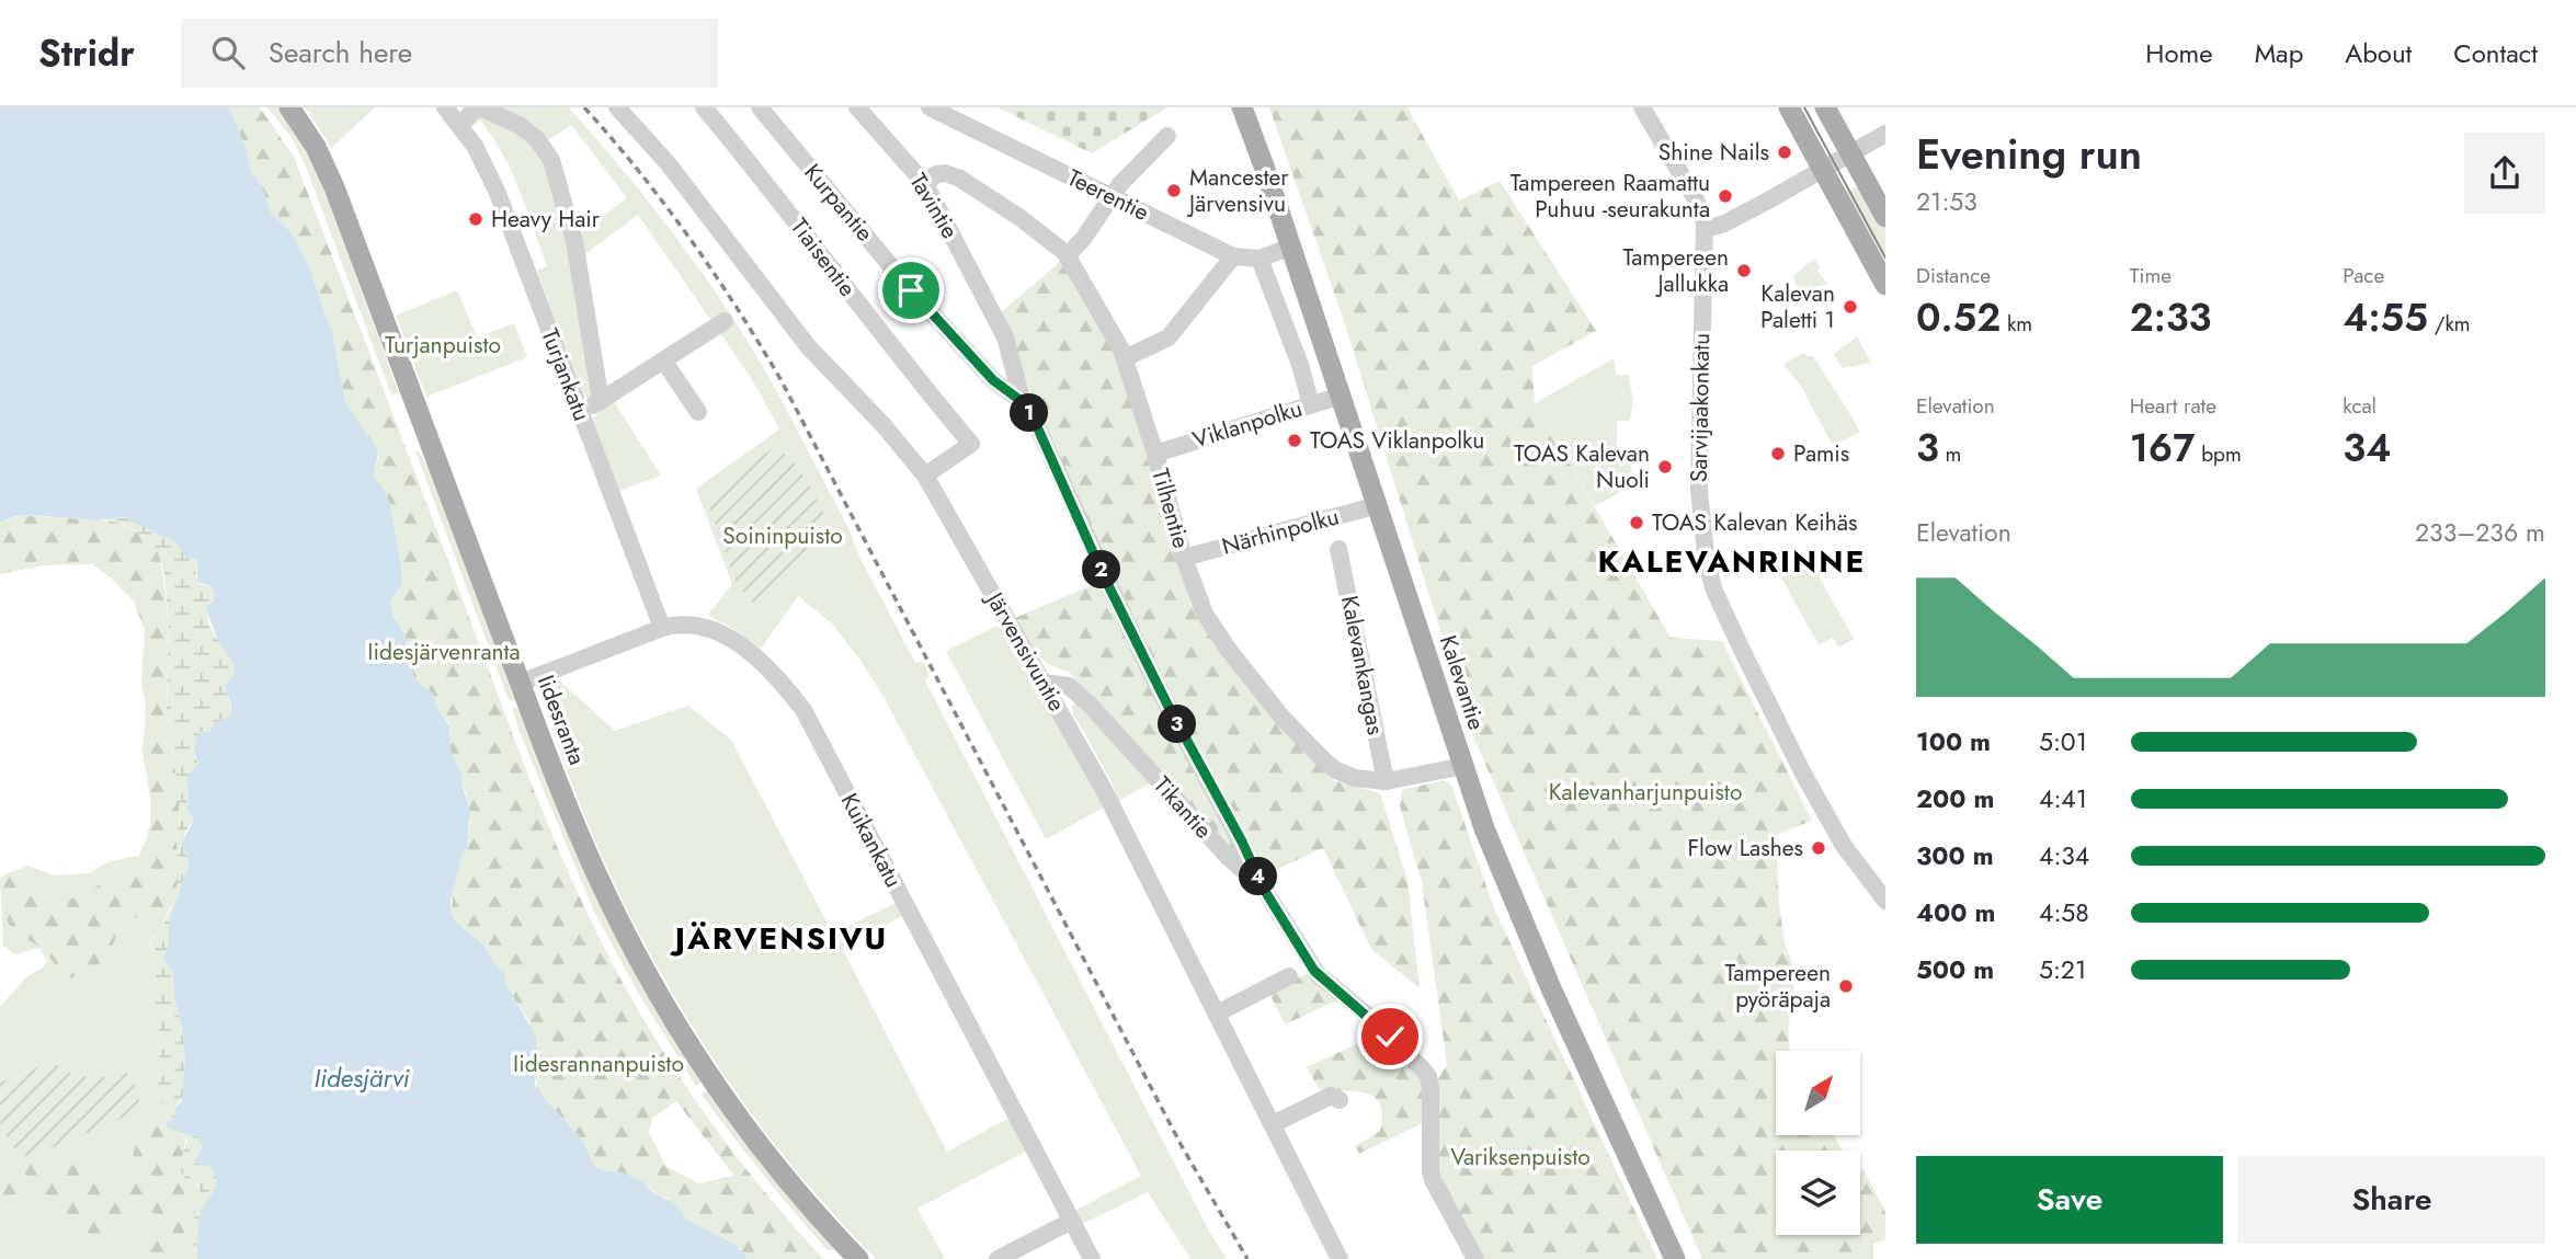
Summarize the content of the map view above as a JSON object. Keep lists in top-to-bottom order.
{
  "streets": {
    "main road": ["Kalevantie", "Iidesranta"],
    "street": [
      "Teerentie",
      "Kurpantie",
      "Tavintie",
      "Tiaisentie",
      "Turjankatu",
      "Sarvijaakonkatu",
      "Viklanpolku",
      "Tilhentie",
      "Närhinpolku",
      "Järvensivuntie",
      "Kalevankangas",
      "Tikantie",
      "Kuikankatu"
    ]
  },
  "crossings": [
    ["Teerentie", "Kalevantie"],
    ["Kurpantie", "Tavintie"],
    ["Kurpantie", "Tikantie"],
    ["Tavintie", "Tilhentie"],
    ["Tiaisentie", "Järvensivuntie"],
    ["Turjankatu", "Kuikankatu"],
    ["Viklanpolku", "Tilhentie"],
    ["Viklanpolku", "Kalevantie"],
    ["Tilhentie", "Närhinpolku"],
    ["Tilhentie", "Kalevankangas"],
    ["Tilhentie", "Kalevantie"],
    ["Närhinpolku", "Kalevantie"],
    ["Järvensivuntie", "Tikantie"],
    ["Iidesranta", "Kuikankatu"]
  ],
  "districts": ["KALEVANRINNE", "JÄRVENSIVU"],
  "water": ["Iidesjärvi"],
  "parks": [
    "Turjanpuisto",
    "Soininpuisto",
    "Iidesjärvenranta",
    "Kalevanharjunpuisto",
    "Iidesrannanpuisto",
    "Variksenpuisto"
  ],
  "places": [
    "Shine Nails",
    "Mancester Järvensivu",
    "Tampereen Raamattu Puhuu -seurakunta",
    "Heavy Hair",
    "Tampereen Jallukka",
    "Kalevan Paletti 1",
    "TOAS Viklanpolku",
    "Pamis",
    "TOAS Kalevan Nuoli",
    "TOAS Kalevan Keihäs",
    "Flow Lashes",
    "Tampereen pyöräpaja"
  ],
  "north": "top right",
  "page": {
    "header": "Stridr",
    "search": "Search here",
    "nav": [
      "Home",
      "Map",
      "About",
      "Contact"
    ],
    "heading": ["Evening run", "21:53"],
    "stats": [
      ["Distance", "0.52 km"],
      ["Time", "2:33"],
      ["Pace", "4:55 /km"],
      ["Elevation", "3 m"],
      ["Heart rate", "167 bpm"],
      ["kcal", "34"]
    ],
    "pins": [
      "1",
      "2",
      "3",
      "4"
    ],
    "chart": ["Elevation", "233–236 m"],
    "list": [
      {
        "name": "100 m",
        "note": "5:01"
      },
      {
        "name": "200 m",
        "note": "4:41"
      },
      {
        "name": "300 m",
        "note": "4:34"
      },
      {
        "name": "400 m",
        "note": "4:58"
      },
      {
        "name": "500 m",
        "note": "5:21"
      }
    ],
    "buttons": ["Save", "Share"]
  }
}
